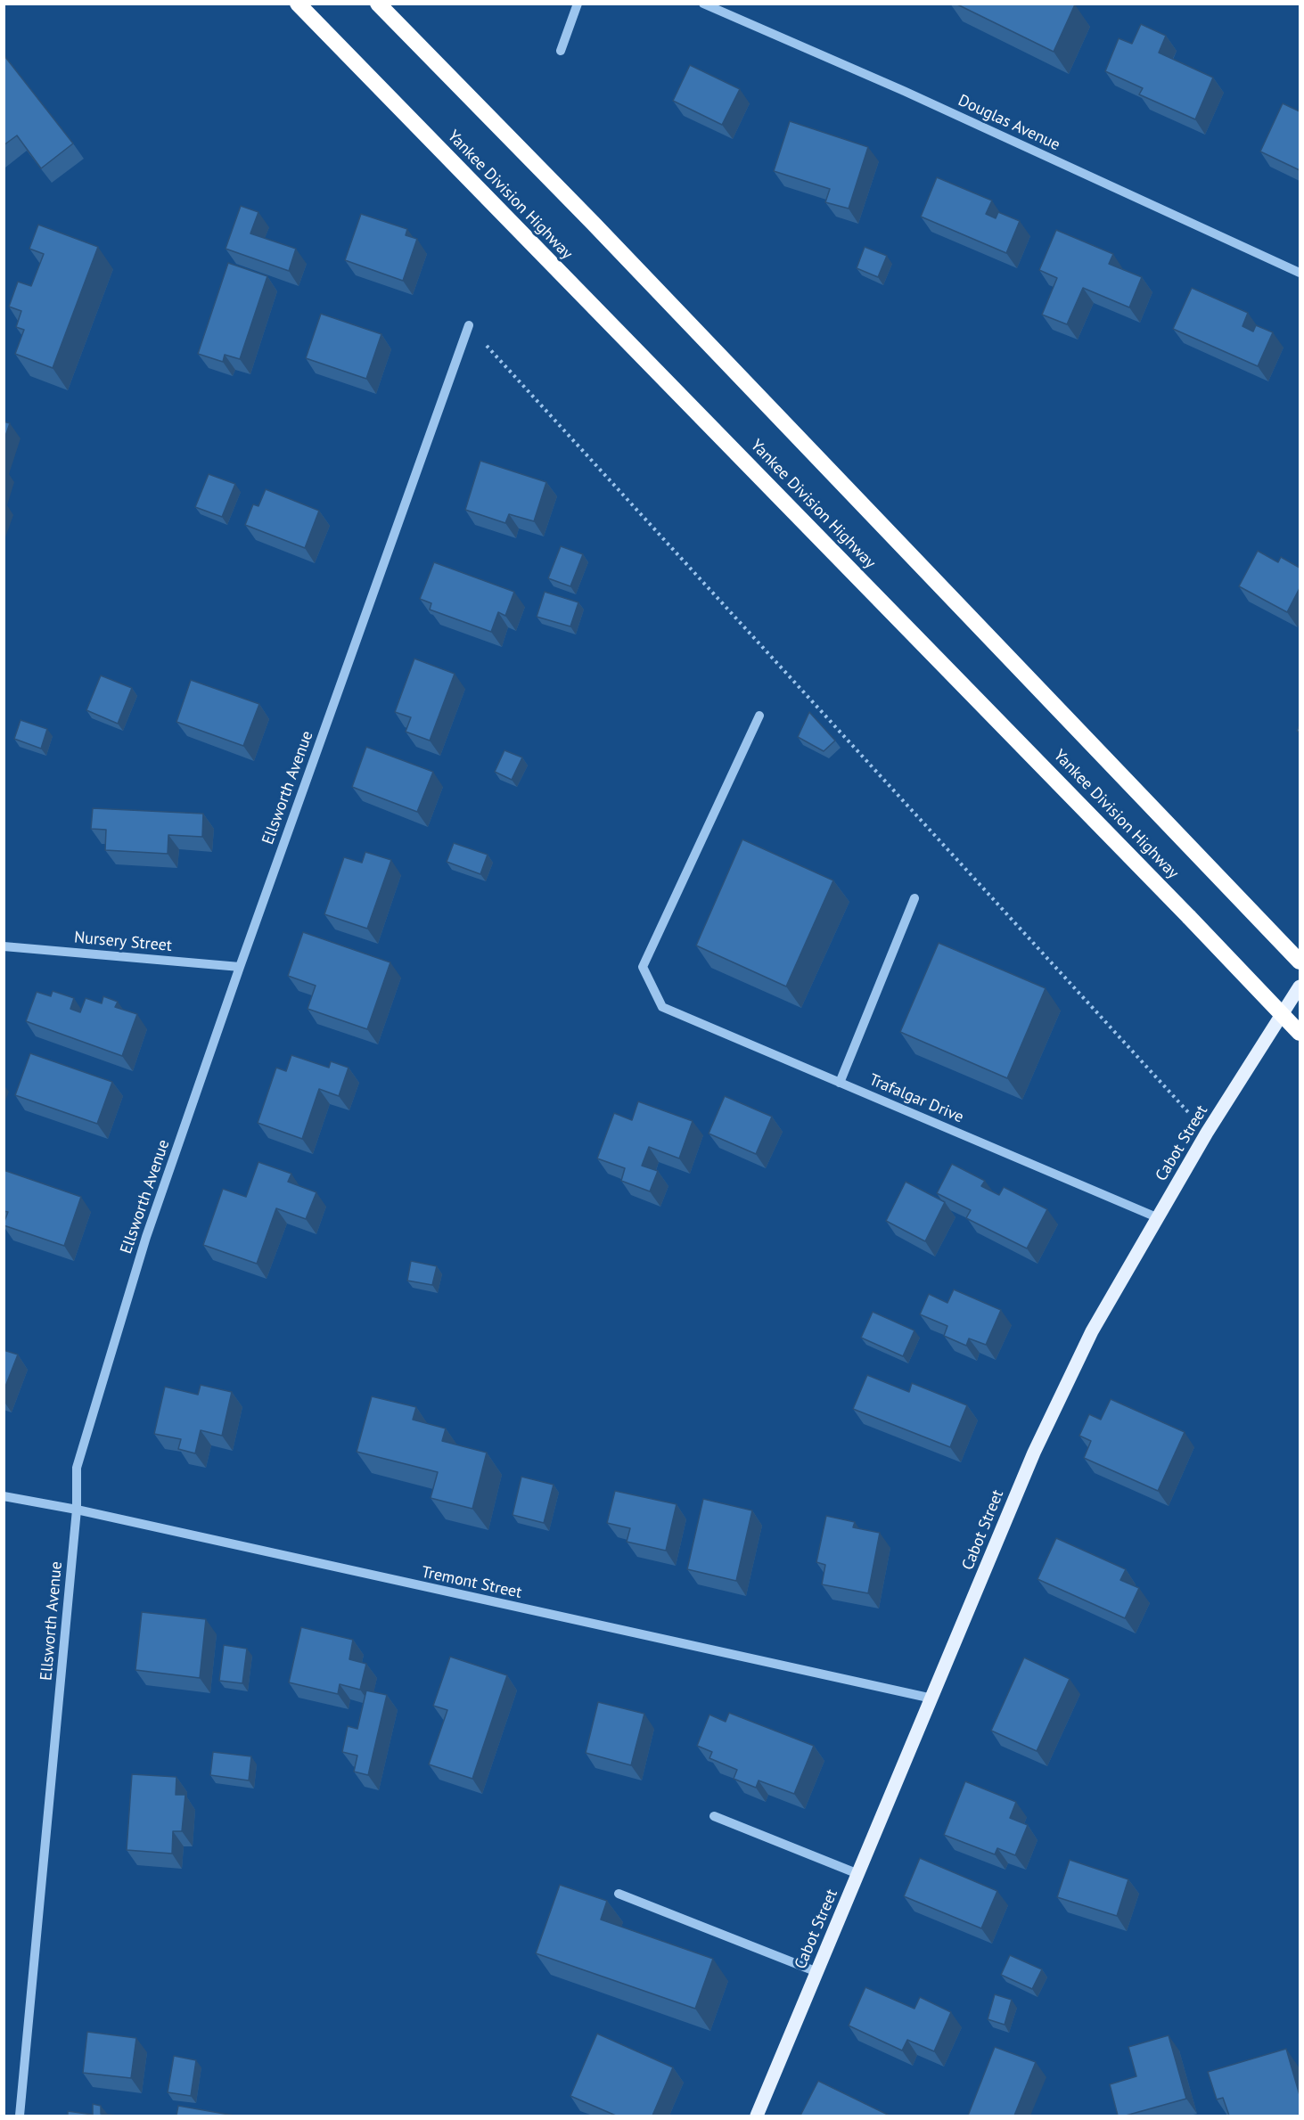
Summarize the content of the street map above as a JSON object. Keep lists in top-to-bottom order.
{
  "streets": {
    "highway": ["Yankee Division Highway"],
    "main road": ["Cabot Street"],
    "street": [
      "Douglas Avenue",
      "Ellsworth Avenue",
      "Nursery Street",
      "Trafalgar Drive",
      "Tremont Street"
    ]
  },
  "crossings": [
    ["Ellsworth Avenue", "Nursery Street"],
    ["Ellsworth Avenue", "Tremont Street"],
    ["Trafalgar Drive", "Cabot Street"],
    ["Cabot Street", "Tremont Street"]
  ]
}
